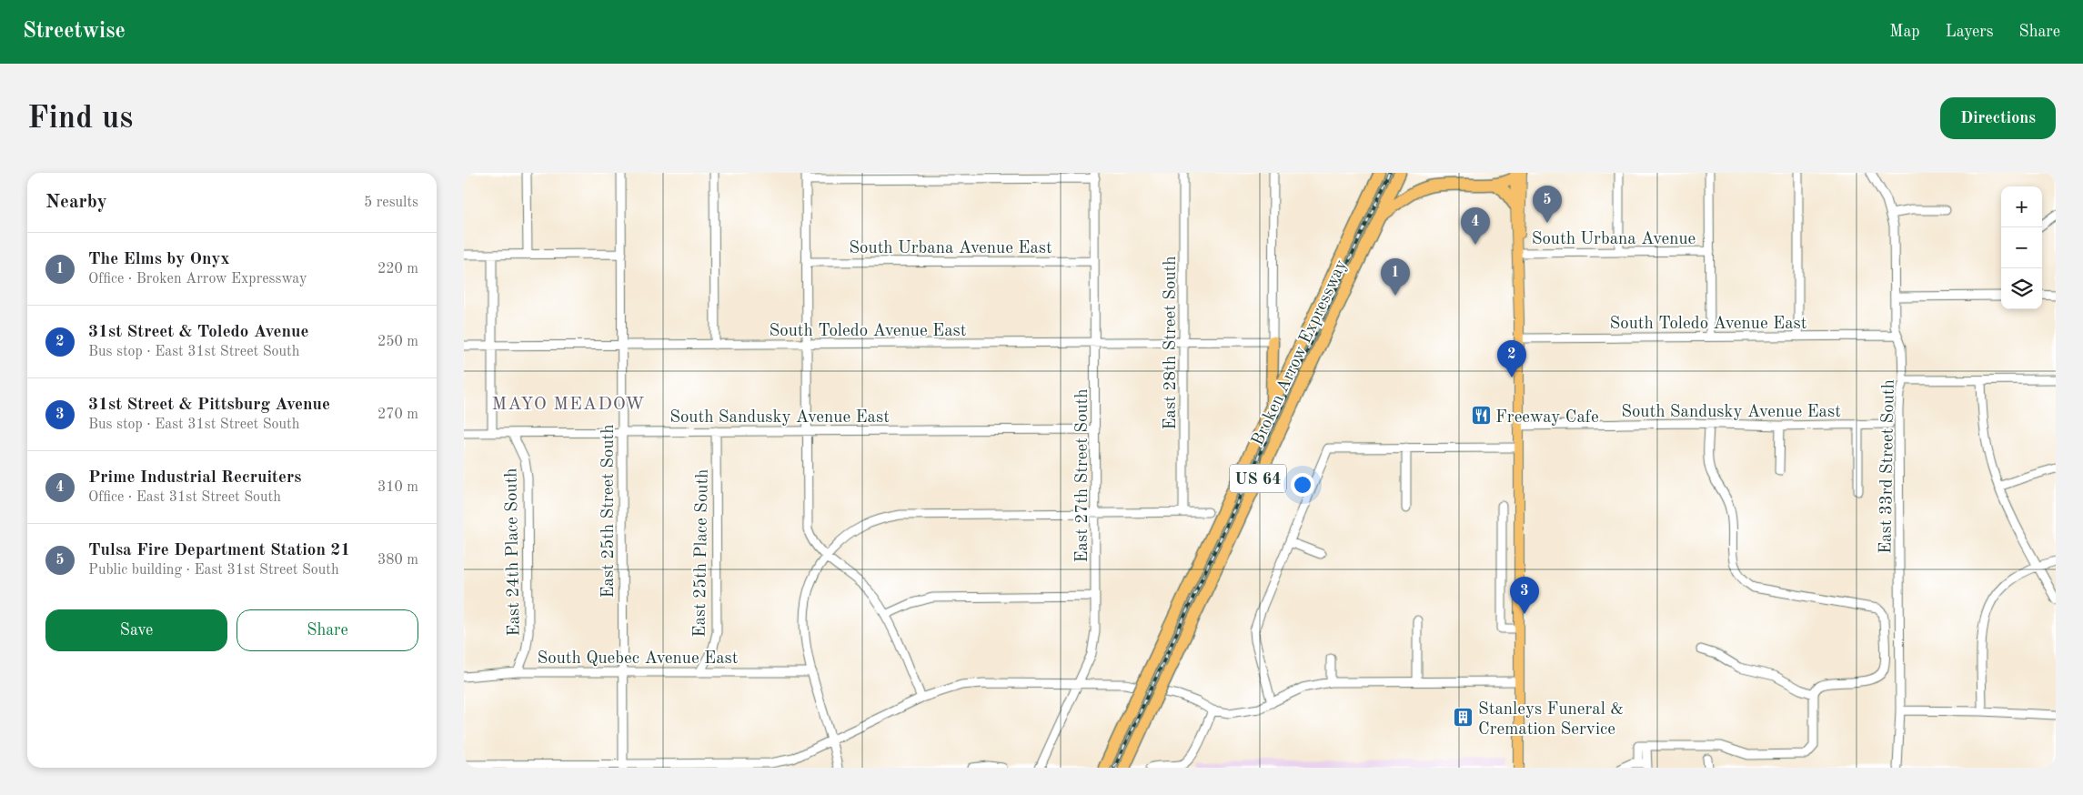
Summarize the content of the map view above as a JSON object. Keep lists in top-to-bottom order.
{
  "streets": {
    "highway": ["Broken Arrow Expressway", "US 64"],
    "street": [
      "South Urbana Avenue",
      "South Urbana Avenue East",
      "South Toledo Avenue East",
      "East 28th Street South",
      "South Sandusky Avenue East",
      "East 33rd Street South",
      "East 27th Street South",
      "East 25th Street South",
      "East 24th Place South",
      "East 25th Place South",
      "South Quebec Avenue East"
    ]
  },
  "crossings": [
    ["South Urbana Avenue East", "East 27th Street South"],
    ["South Toledo Avenue East", "East 28th Street South"],
    ["South Toledo Avenue East", "East 33rd Street South"],
    ["South Toledo Avenue East", "East 27th Street South"],
    ["South Toledo Avenue East", "East 25th Street South"],
    ["South Sandusky Avenue East", "East 27th Street South"],
    ["South Sandusky Avenue East", "East 25th Street South"],
    ["South Sandusky Avenue East", "East 24th Place South"],
    ["South Sandusky Avenue East", "East 25th Place South"],
    ["East 25th Street South", "South Quebec Avenue East"],
    ["East 24th Place South", "South Quebec Avenue East"],
    ["East 25th Place South", "South Quebec Avenue East"]
  ],
  "districts": ["MAYO MEADOW"],
  "places": {
    "restaurant": ["Freeway Cafe"],
    "building": ["Stanleys Funeral & Cremation Service"]
  },
  "page": {
    "header": "Streetwise",
    "nav": ["Map", "Layers", "Share"],
    "buttons": [
      "Directions",
      ["Save", "Share"]
    ],
    "title": "Find us",
    "heading": ["Nearby", "5 results"],
    "pins": [
      "5",
      "4",
      "1",
      "2",
      "3"
    ],
    "map_buttons": ["+", "−"],
    "list": [
      {
        "mark": "1",
        "name": "The Elms by Onyx",
        "note": "Office · Broken Arrow Expressway",
        "value": "220 m"
      },
      {
        "mark": "2",
        "name": "31st Street & Toledo Avenue",
        "note": "Bus stop · East 31st Street South",
        "value": "250 m"
      },
      {
        "mark": "3",
        "name": "31st Street & Pittsburg Avenue",
        "note": "Bus stop · East 31st Street South",
        "value": "270 m"
      },
      {
        "mark": "4",
        "name": "Prime Industrial Recruiters",
        "note": "Office · East 31st Street South",
        "value": "310 m"
      },
      {
        "mark": "5",
        "name": "Tulsa Fire Department Station 21",
        "note": "Public building · East 31st Street South",
        "value": "380 m"
      }
    ]
  }
}
